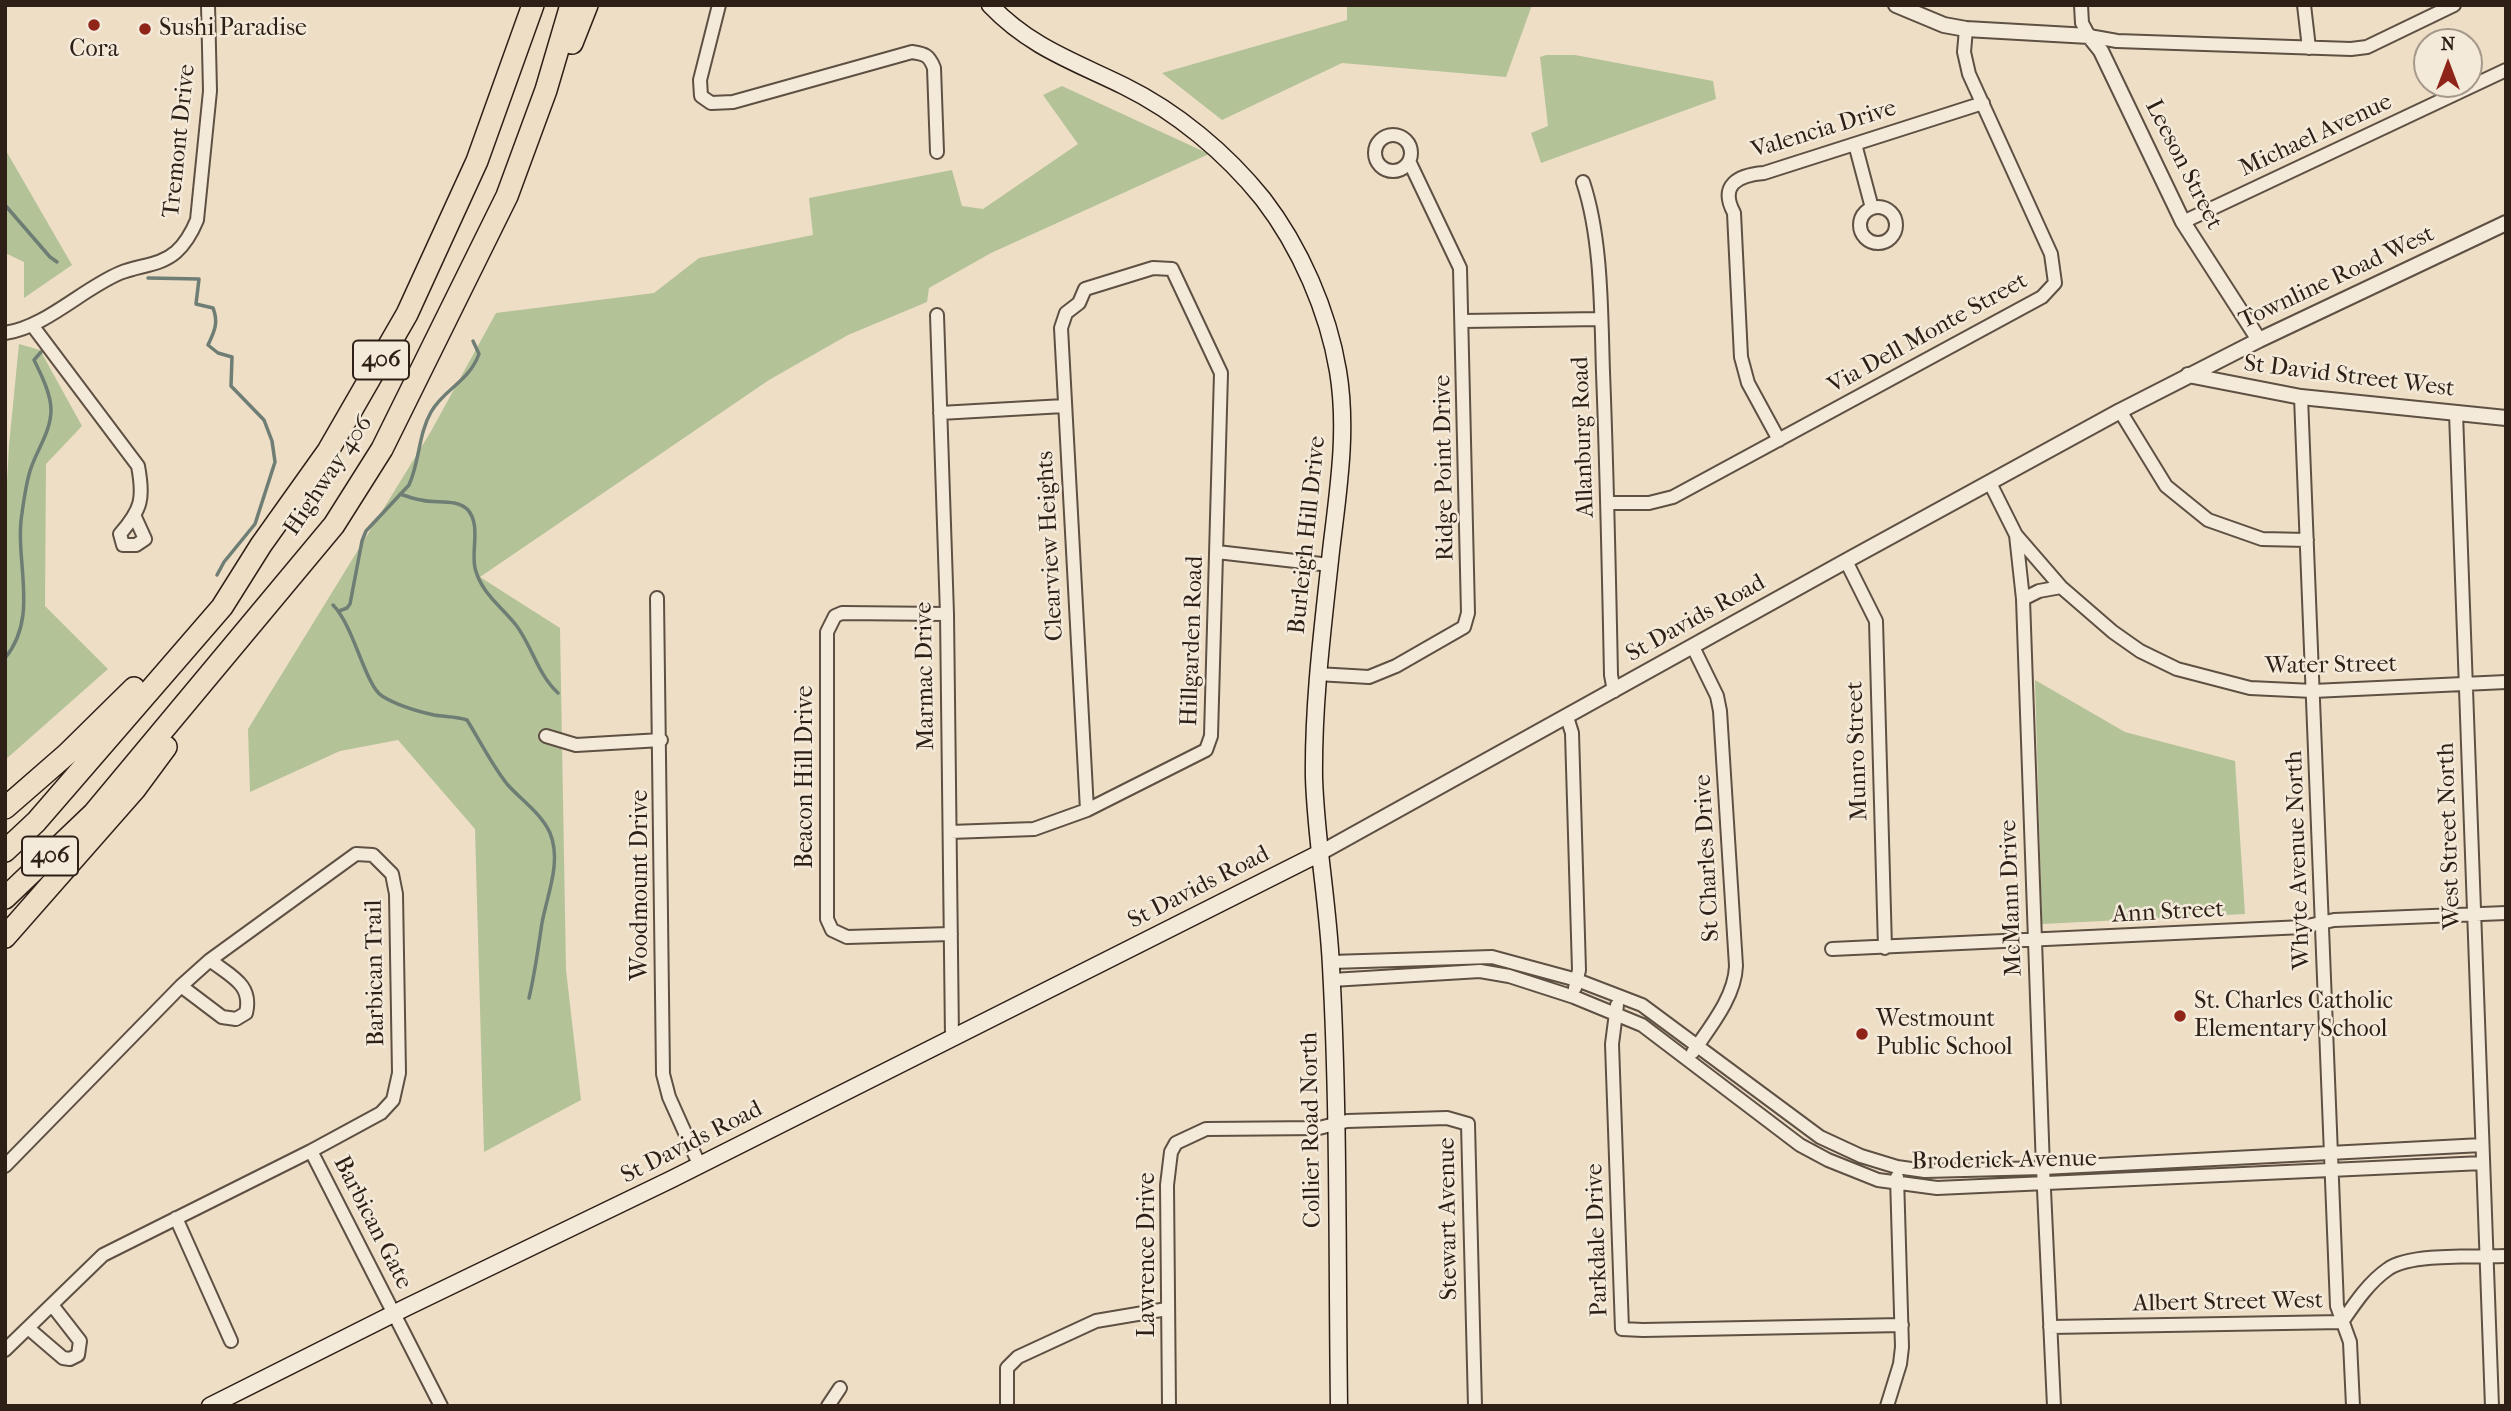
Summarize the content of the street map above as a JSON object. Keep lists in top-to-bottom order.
{
  "streets": {
    "highway": ["406", "Highway 406"],
    "main road": ["Burleigh Hill Drive", "St Davids Road", "Collier Road North"],
    "street": [
      "Valencia Drive",
      "Michael Avenue",
      "Tremont Drive",
      "Leeson Street",
      "Townline Road West",
      "Via Dell Monte Street",
      "St David Street West",
      "Allanburg Road",
      "Ridge Point Drive",
      "Clearview Heights",
      "Hillgarden Road",
      "Water Street",
      "Marmac Drive",
      "Munro Street",
      "Beacon Hill Drive",
      "West Street North",
      "St Charles Drive",
      "Whyte Avenue North",
      "Woodmount Drive",
      "McMann Drive",
      "Ann Street",
      "Barbican Trail",
      "Broderick Avenue",
      "Stewart Avenue",
      "Barbican Gate",
      "Parkdale Drive",
      "Lawrence Drive",
      "Albert Street West"
    ]
  },
  "crossings": [
    ["Valencia Drive", "Via Dell Monte Street"],
    ["Michael Avenue", "Leeson Street"],
    ["Leeson Street", "Townline Road West"],
    ["Townline Road West", "St David Street West"],
    ["Townline Road West", "St Davids Road"],
    ["Via Dell Monte Street", "Allanburg Road"],
    ["St David Street West", "St Davids Road"],
    ["St David Street West", "West Street North"],
    ["St David Street West", "Whyte Avenue North"],
    ["Allanburg Road", "St Davids Road"],
    ["Ridge Point Drive", "Burleigh Hill Drive"],
    ["Burleigh Hill Drive", "St Davids Road"],
    ["Burleigh Hill Drive", "Collier Road North"],
    ["Clearview Heights", "Hillgarden Road"],
    ["St Davids Road", "Water Street"],
    ["St Davids Road", "Marmac Drive"],
    ["St Davids Road", "Munro Street"],
    ["St Davids Road", "St Charles Drive"],
    ["St Davids Road", "Woodmount Drive"],
    ["St Davids Road", "Collier Road North"],
    ["St Davids Road", "Barbican Gate"],
    ["Hillgarden Road", "Marmac Drive"],
    ["Water Street", "West Street North"],
    ["Water Street", "Whyte Avenue North"],
    ["Water Street", "McMann Drive"],
    ["Marmac Drive", "Beacon Hill Drive"],
    ["Munro Street", "Ann Street"],
    ["West Street North", "Ann Street"],
    ["West Street North", "Broderick Avenue"],
    ["West Street North", "Albert Street West"],
    ["St Charles Drive", "Broderick Avenue"],
    ["Whyte Avenue North", "Ann Street"],
    ["Whyte Avenue North", "Broderick Avenue"],
    ["Whyte Avenue North", "Albert Street West"],
    ["McMann Drive", "Ann Street"],
    ["McMann Drive", "Broderick Avenue"],
    ["McMann Drive", "Albert Street West"],
    ["Barbican Trail", "Barbican Gate"],
    ["Collier Road North", "Broderick Avenue"],
    ["Collier Road North", "Stewart Avenue"],
    ["Collier Road North", "Lawrence Drive"],
    ["Broderick Avenue", "Parkdale Drive"],
    ["Stewart Avenue", "Lawrence Drive"]
  ],
  "places": [
    "Cora",
    "Sushi Paradise",
    "St. Charles Catholic Elementary School",
    "Westmount Public School"
  ],
  "north": "top"
}
